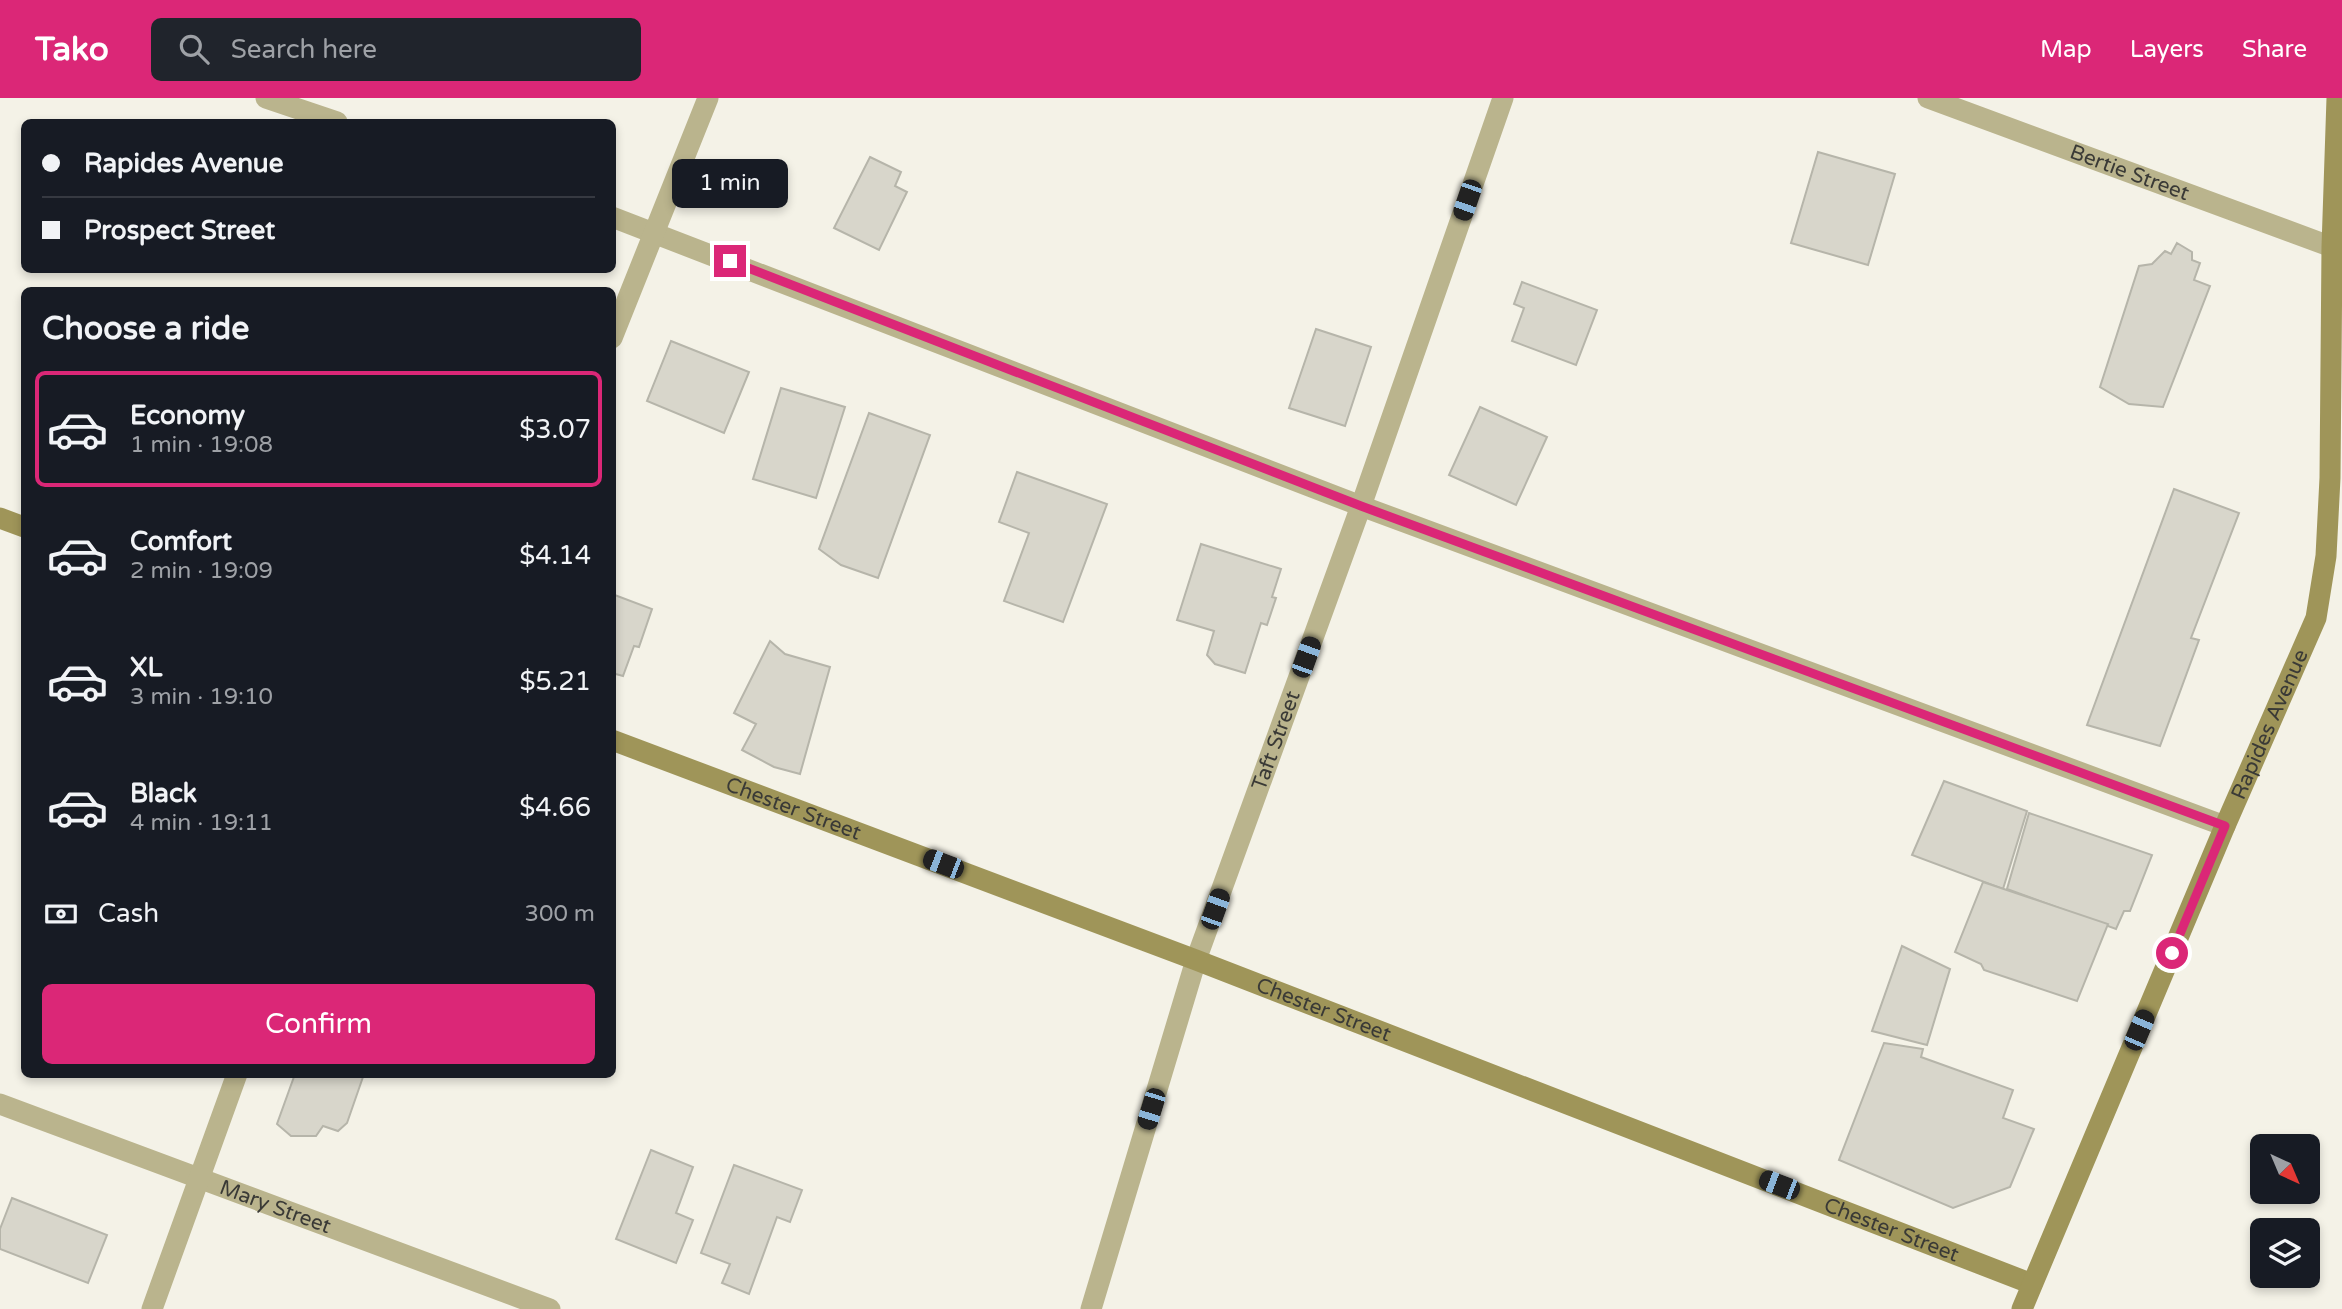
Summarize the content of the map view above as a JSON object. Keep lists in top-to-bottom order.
{
  "streets": {
    "street": [
      "Bertie Street",
      "Rapides Avenue",
      "Taft Street",
      "Chester Street",
      "Mary Street"
    ]
  },
  "crossings": [
    ["Bertie Street", "Rapides Avenue"],
    ["Rapides Avenue", "Chester Street"],
    ["Taft Street", "Chester Street"]
  ],
  "north": "bottom right",
  "page": {
    "header": "Tako",
    "search": "Search here",
    "nav": ["Map", "Layers", "Share"],
    "banner": ["Rapides Avenue", "Prospect Street"],
    "bubble": "1 min",
    "heading": "Choose a ride",
    "list": [
      {
        "name": "Economy",
        "note": "1 min · 19:08",
        "value": "$3.07"
      },
      {
        "name": "Comfort",
        "note": "2 min · 19:09",
        "value": "$4.14"
      },
      {
        "name": "XL",
        "note": "3 min · 19:10",
        "value": "$5.21"
      },
      {
        "name": "Black",
        "note": "4 min · 19:11",
        "value": "$4.66"
      }
    ],
    "pay": ["Cash", "300 m"],
    "buttons": "Confirm"
  }
}
